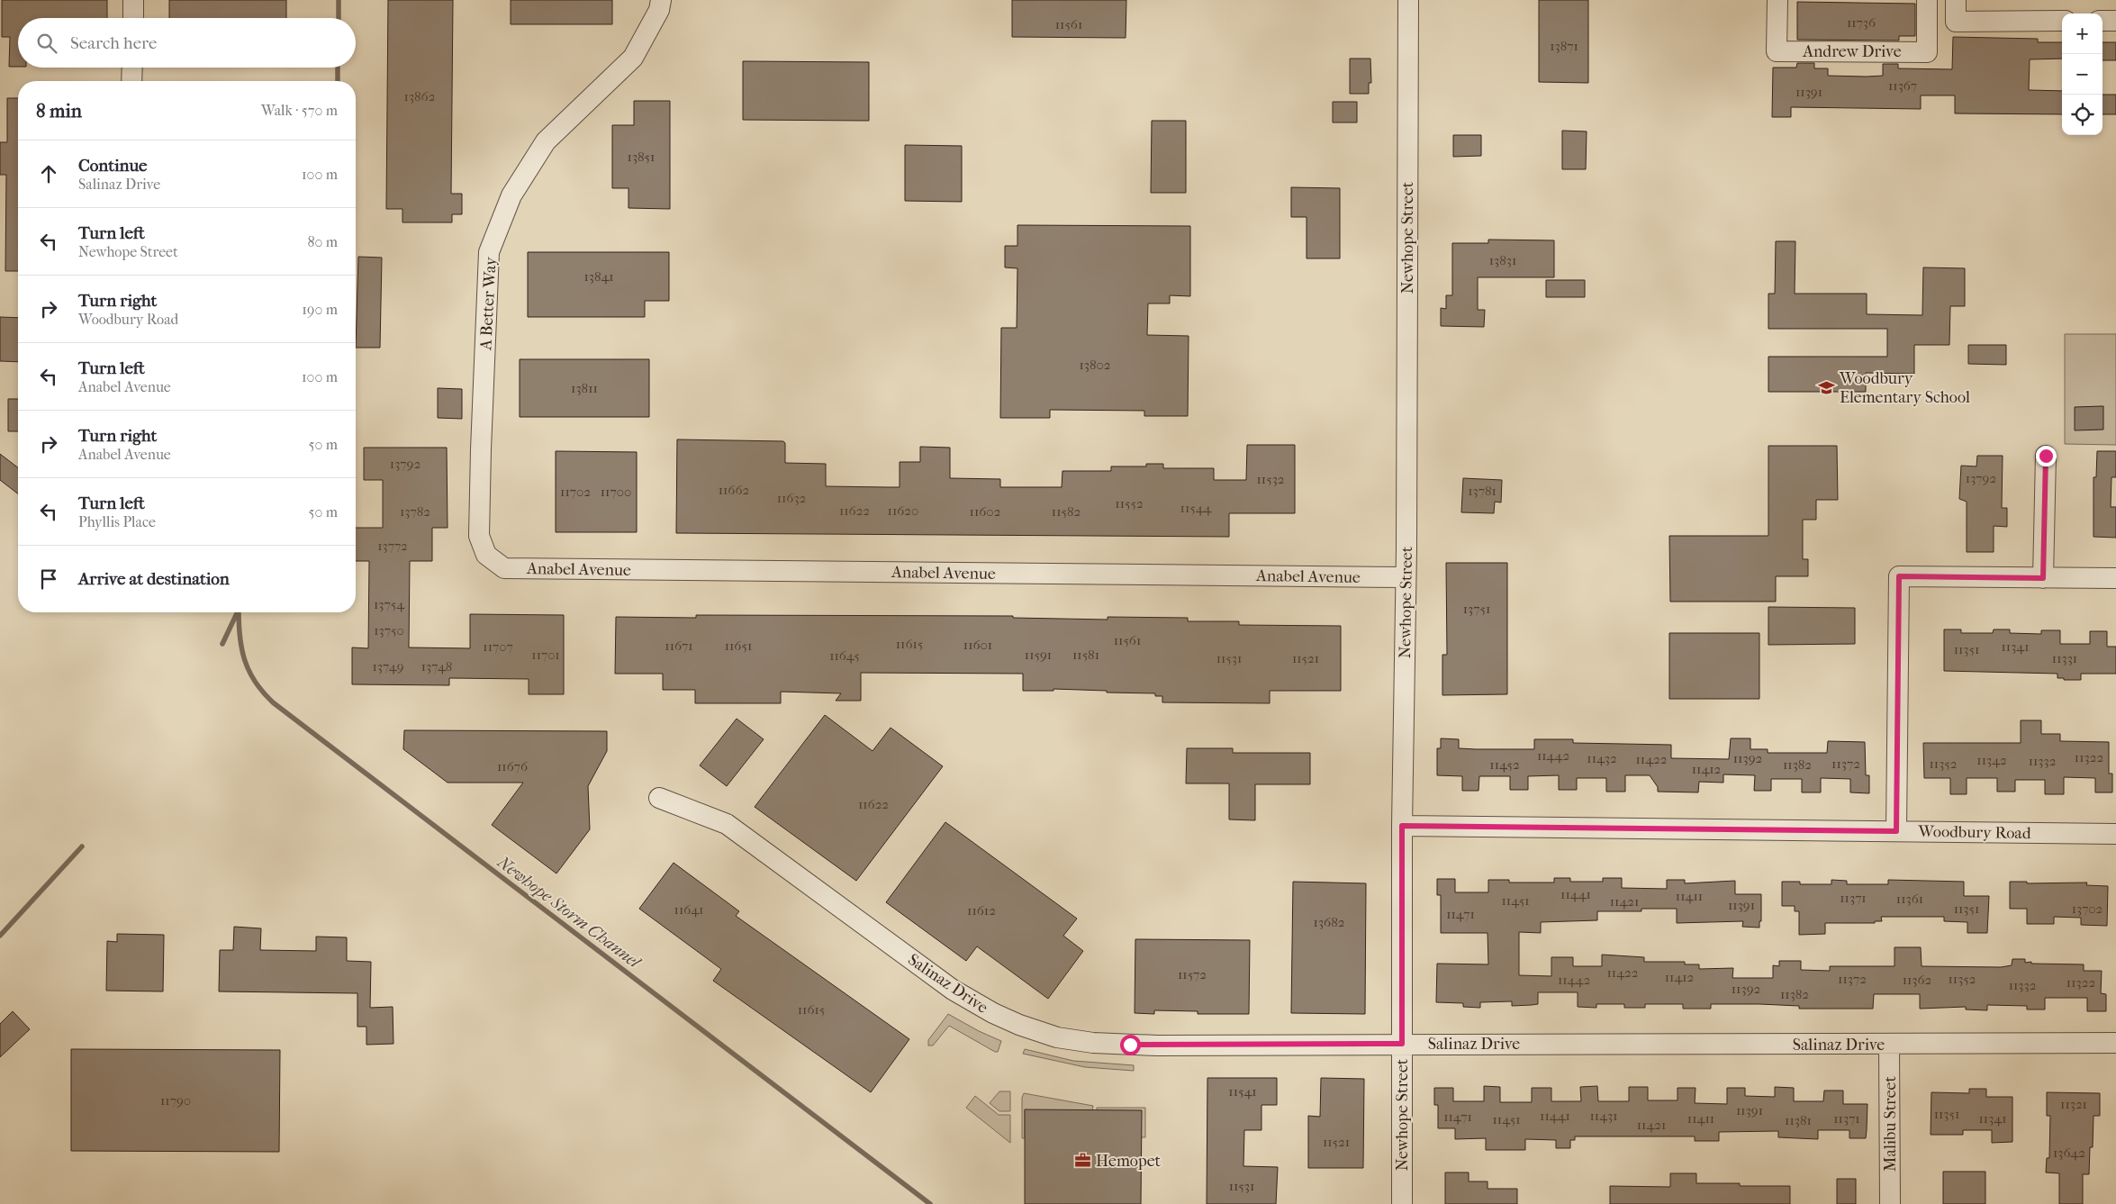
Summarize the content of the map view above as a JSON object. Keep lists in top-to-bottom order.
{
  "streets": {
    "street": [
      "Andrew Drive",
      "Newhope Street",
      "A Better Way",
      "Anabel Avenue",
      "Woodbury Road",
      "Salinaz Drive",
      "Malibu Street"
    ]
  },
  "crossings": [
    ["Newhope Street", "Anabel Avenue"],
    ["Newhope Street", "Woodbury Road"],
    ["Newhope Street", "Salinaz Drive"],
    ["A Better Way", "Anabel Avenue"],
    ["Salinaz Drive", "Malibu Street"]
  ],
  "water": ["Newhope Storm Channel"],
  "places": {
    "school or university": ["Woodbury Elementary School"],
    "office": ["Hemopet"]
  },
  "house_numbers": [
    "11736",
    "11561",
    "13871",
    "11367",
    "11391",
    "13862",
    "13851",
    "13831",
    "13841",
    "13802",
    "13811",
    "13792",
    "13792",
    "11532",
    "11662",
    "13781",
    "11702",
    "11700",
    "11632",
    "11552",
    "11544",
    "11622",
    "11620",
    "13782",
    "11602",
    "11582",
    "13772",
    "13754",
    "13751",
    "13750",
    "11561",
    "11615",
    "11601",
    "11671",
    "11651",
    "11707",
    "11341",
    "11351",
    "11701",
    "11591",
    "11581",
    "11645",
    "11531",
    "11521",
    "11331",
    "13749",
    "13748",
    "11442",
    "11322",
    "11432",
    "11392",
    "11422",
    "11342",
    "11332",
    "11372",
    "11352",
    "11452",
    "11382",
    "11676",
    "11412",
    "11622",
    "11441",
    "11411",
    "11371",
    "11361",
    "11451",
    "11421",
    "11391",
    "11351",
    "13702",
    "11641",
    "11612",
    "11471",
    "13682",
    "11422",
    "11572",
    "11412",
    "11372",
    "11352",
    "11442",
    "11362",
    "11322",
    "11332",
    "11392",
    "11382",
    "11615",
    "11541",
    "11790",
    "11321",
    "11391",
    "11351",
    "11441",
    "11431",
    "11471",
    "11411",
    "11371",
    "11341",
    "11451",
    "11381",
    "11421",
    "11521",
    "13642",
    "11531"
  ],
  "page": {
    "map_buttons": ["+", "−"],
    "search": "Search here",
    "heading": ["8 min", "Walk · 570 m"],
    "list": [
      ["Continue", "Salinaz Drive", "100 m"],
      ["Turn left", "Newhope Street", "80 m"],
      ["Turn right", "Woodbury Road", "190 m"],
      ["Turn left", "Anabel Avenue", "100 m"],
      ["Turn right", "Anabel Avenue", "50 m"],
      ["Turn left", "Phyllis Place", "50 m"],
      "Arrive at destination"
    ]
  }
}
